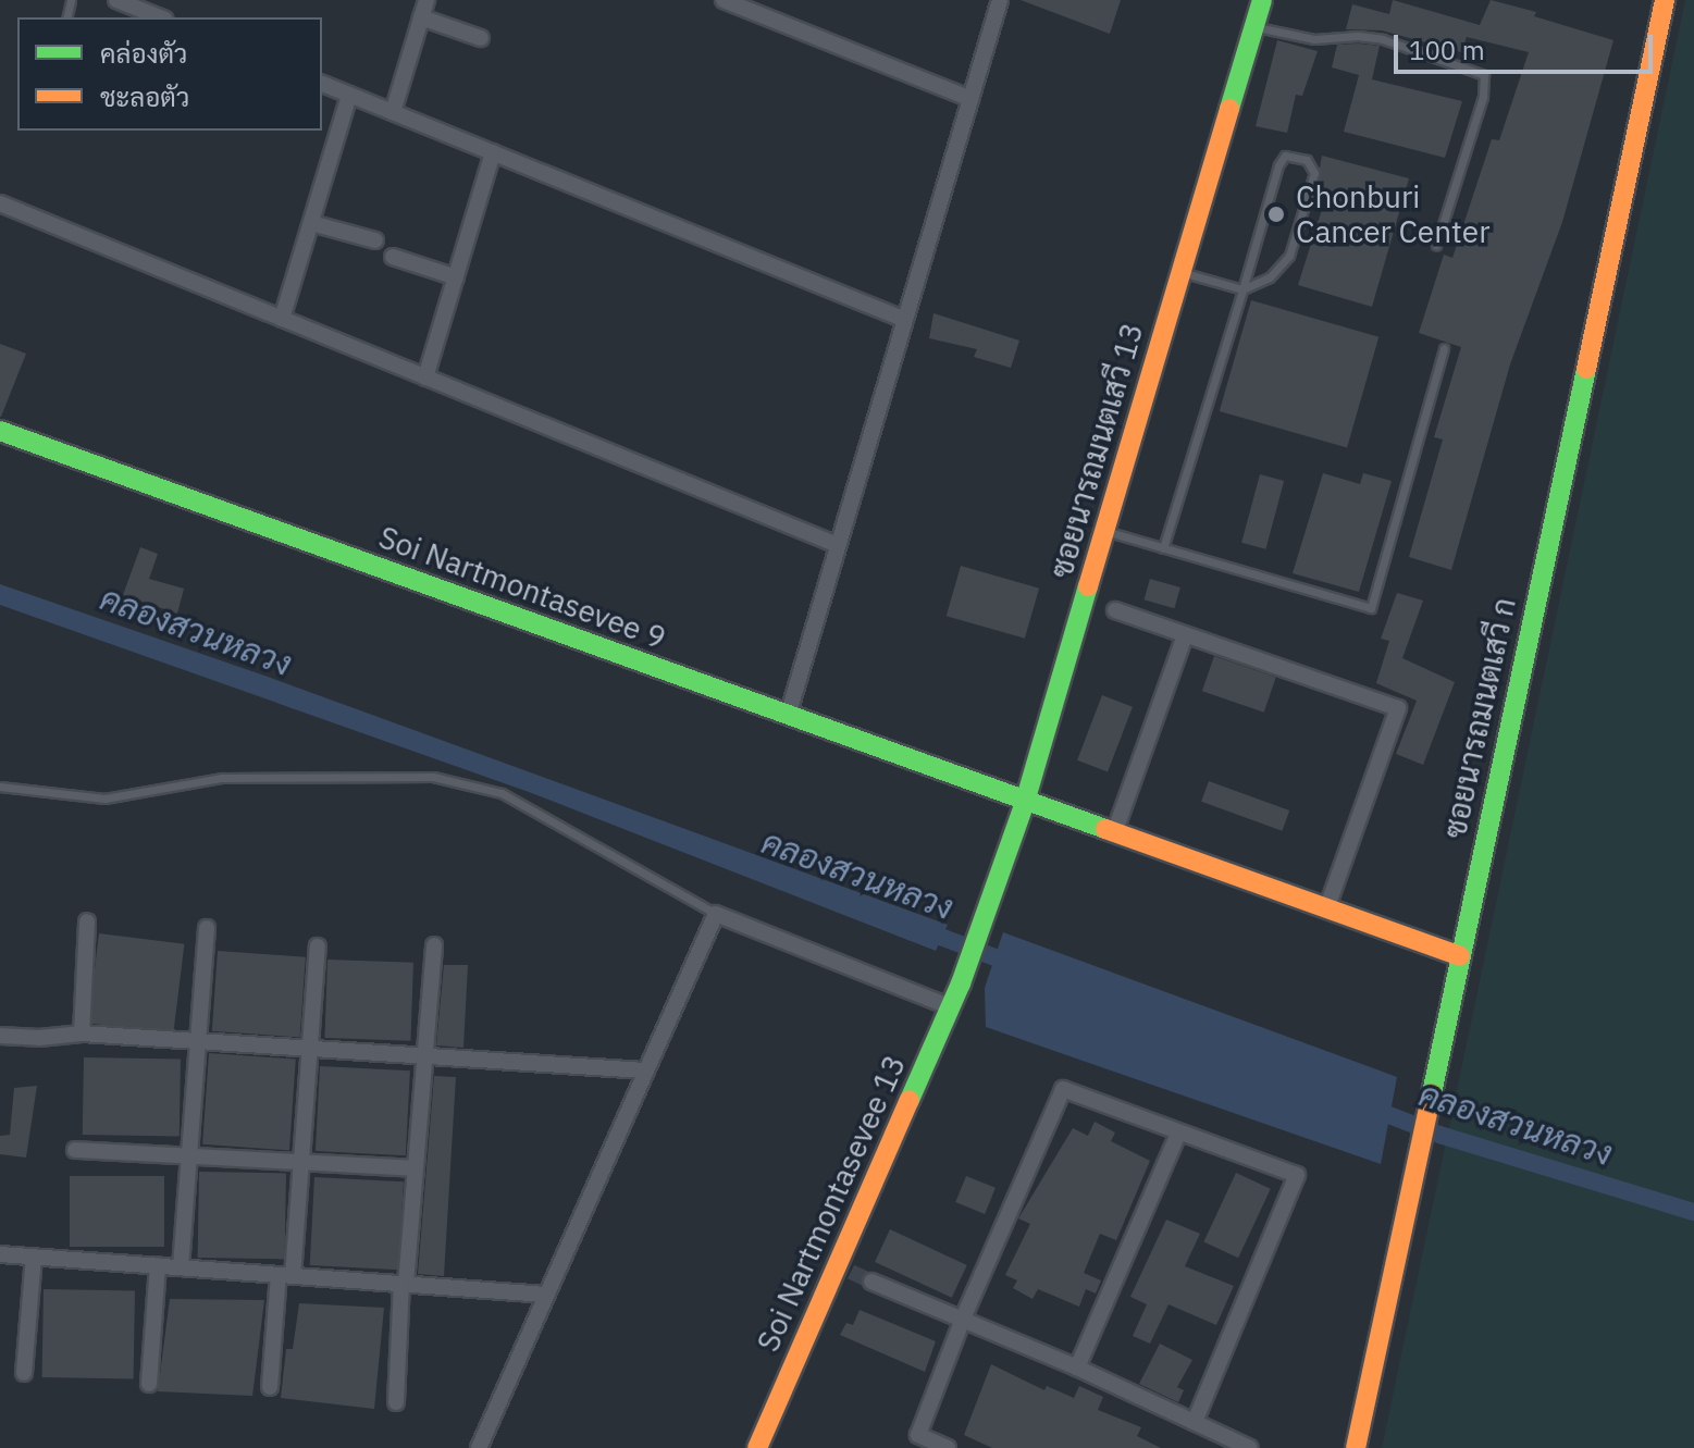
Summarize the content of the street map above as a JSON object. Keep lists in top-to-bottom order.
{
  "streets": {
    "street": [
      "ซอยนารถมนตเสวี 13",
      "Soi Nartmontasevee 9",
      "ซอยนารถมนตเสวี ก",
      "Soi Nartmontasevee 13"
    ]
  },
  "crossings": [
    ["ซอยนารถมนตเสวี 13", "Soi Nartmontasevee 9"],
    ["ซอยนารถมนตเสวี 13", "Soi Nartmontasevee 13"],
    ["Soi Nartmontasevee 9", "ซอยนารถมนตเสวี ก"]
  ],
  "water": ["คลองสวนหลวง"],
  "places": ["Chonburi Cancer Center"],
  "legend": ["คล่องตัว", "ชะลอตัว"],
  "scale_bar": "100 m"
}
